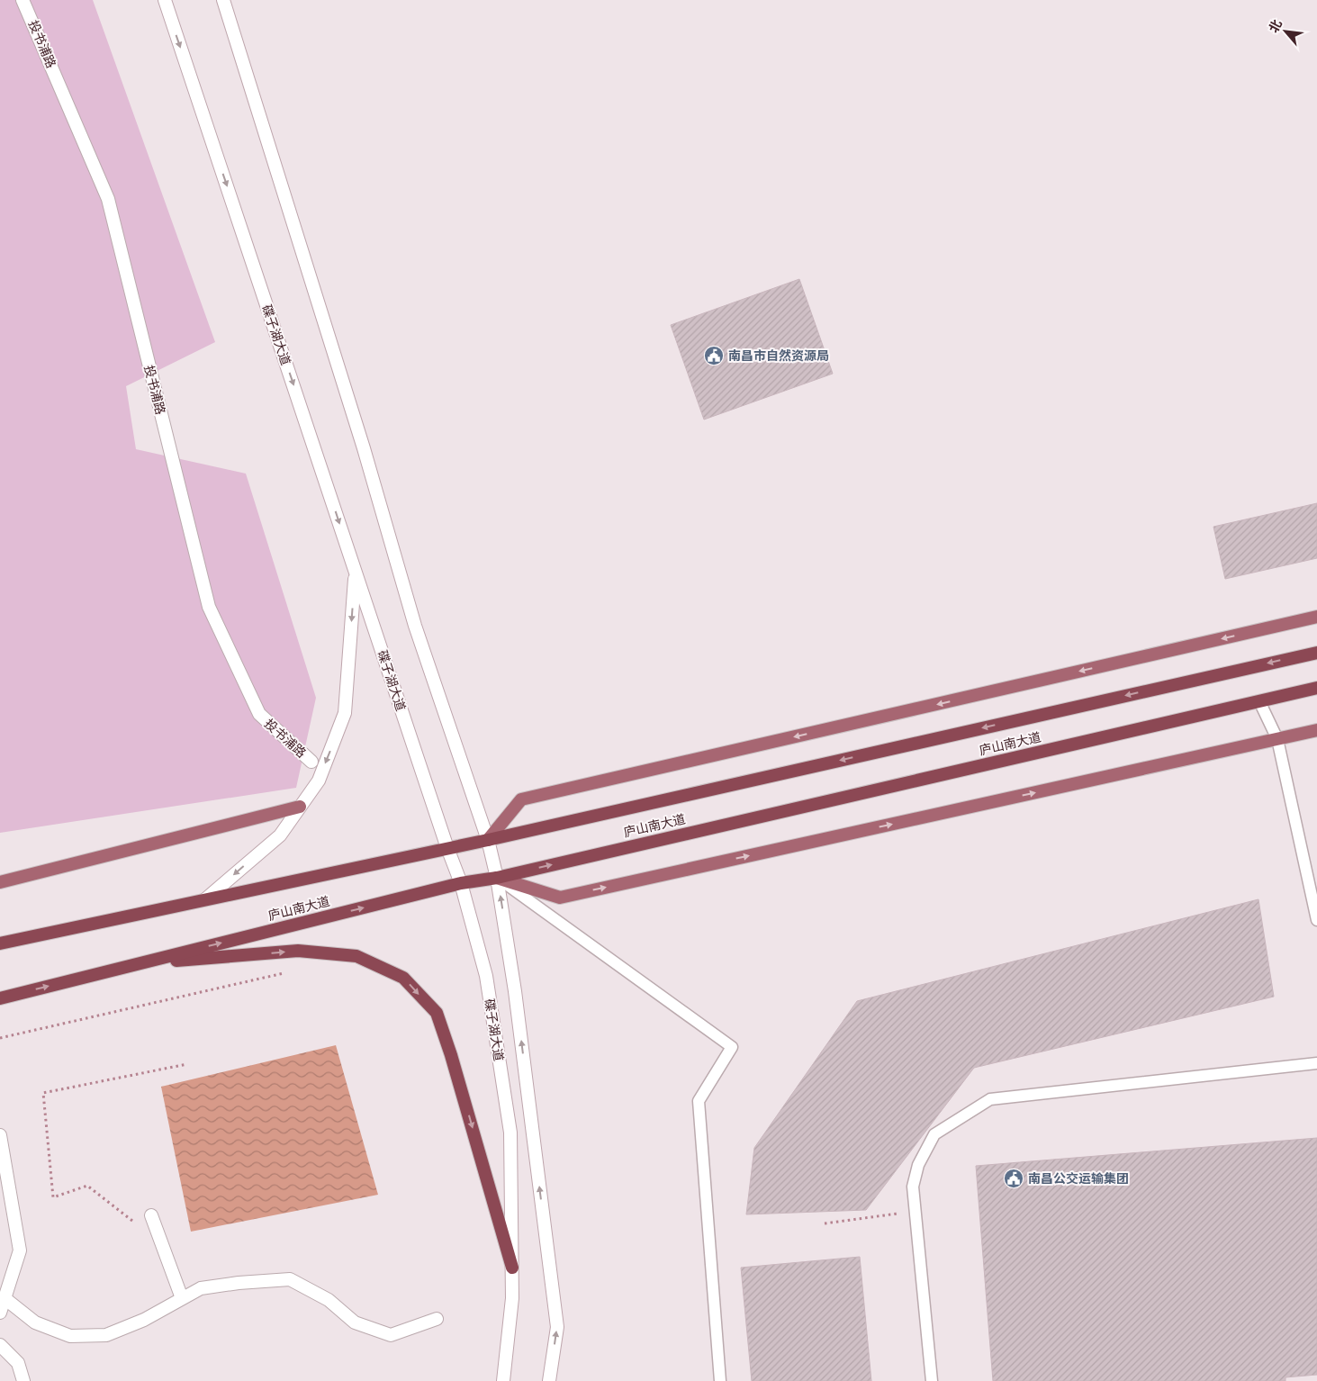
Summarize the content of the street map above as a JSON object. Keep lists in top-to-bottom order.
{
  "streets": {
    "highway": ["庐山南大道"],
    "main road": ["投书浦路", "碟子湖大道"]
  },
  "crossings": [
    ["碟子湖大道", "庐山南大道"]
  ],
  "places": {
    "public building": ["南昌市自然资源局", "南昌公交运输集团"]
  },
  "north": "top left"
}
